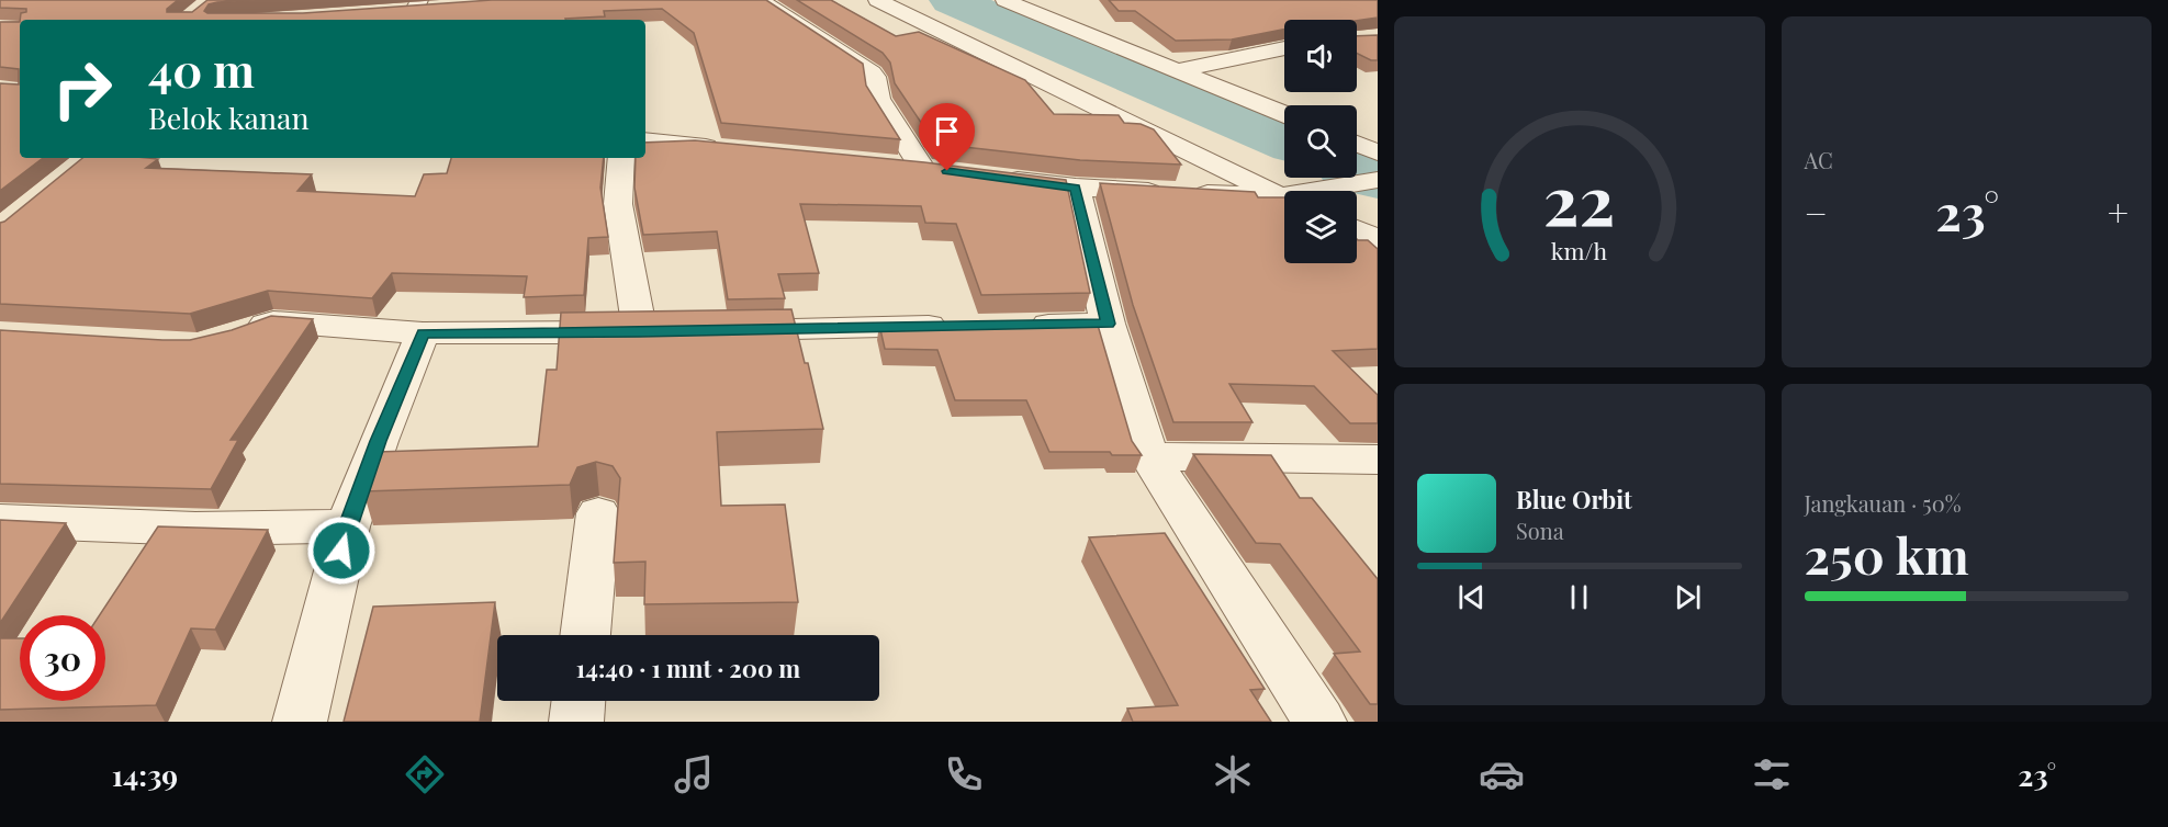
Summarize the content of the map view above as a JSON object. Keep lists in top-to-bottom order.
{
  "page": {
    "tile": [
      "AC",
      ["Jangkauan · 50%", "250 km"]
    ],
    "turn": ["40 m", "Belok kanan"],
    "heat": ["−", "23°", "+"],
    "song": ["Blue Orbit", "Sona"],
    "limit": "30",
    "trip": "14:40 · 1 mnt · 200 m",
    "tabs": ["14:39", "23°"],
    "gauge": ["22", "km/h"]
  }
}
